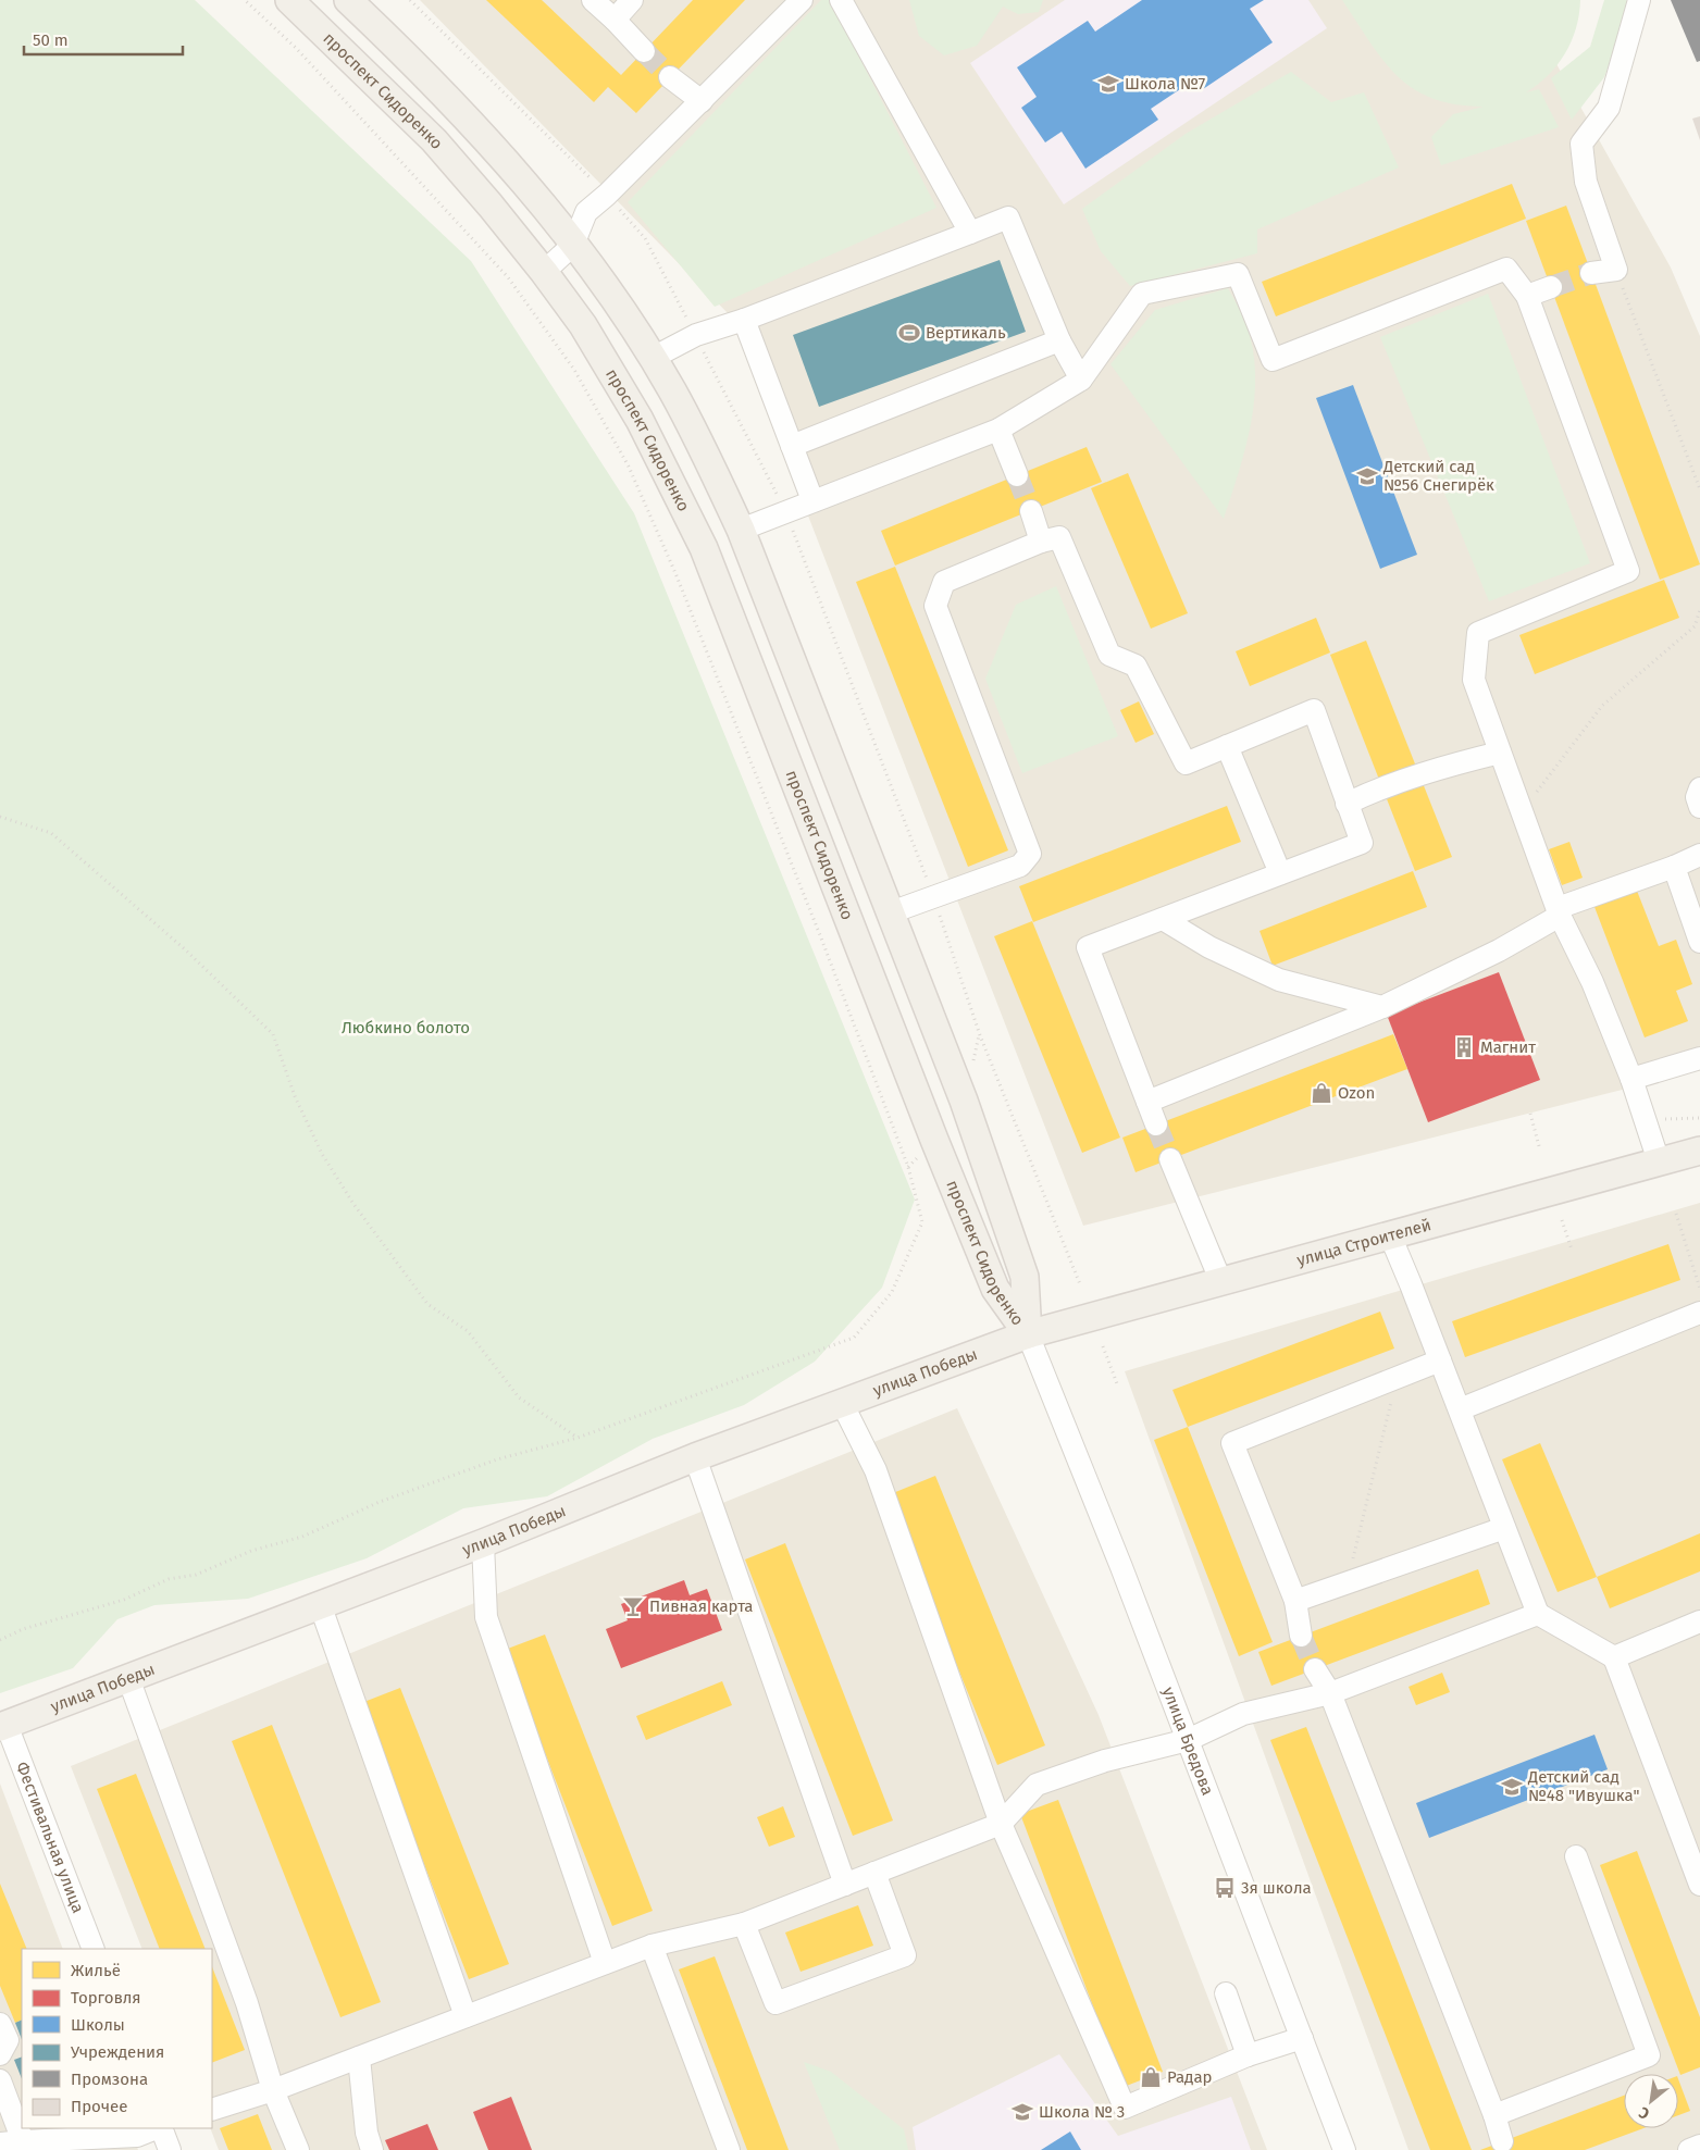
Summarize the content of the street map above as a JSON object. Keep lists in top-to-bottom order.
{
  "streets": {
    "main road": ["проспект Сидоренко", "улица Строителей", "улица Победы"],
    "street": ["улица Бредова", "Фестивальная улица"]
  },
  "crossings": [
    ["проспект Сидоренко", "улица Строителей"],
    ["проспект Сидоренко", "улица Победы"],
    ["проспект Сидоренко", "улица Бредова"],
    ["улица Строителей", "улица Победы"],
    ["улица Строителей", "улица Бредова"],
    ["улица Победы", "улица Бредова"],
    ["улица Победы", "Фестивальная улица"]
  ],
  "parks": ["Любкино болото"],
  "places": {
    "school or university": [
      "Школа №7",
      "Детский сад №56 Снегирёк",
      "Детский сад №48 \"Ивушка\"",
      "Школа № 3"
    ],
    "sports": ["Вертикаль"],
    "building": ["Магнит"],
    "shop": ["Ozon", "Радар"],
    "bar": ["Пивная карта"],
    "bus stop": ["3я школа"]
  },
  "legend": [
    "Жильё",
    "Торговля",
    "Школы",
    "Учреждения",
    "Промзона",
    "Прочее"
  ],
  "scale_bar": "50 m",
  "north": "bottom left"
}
